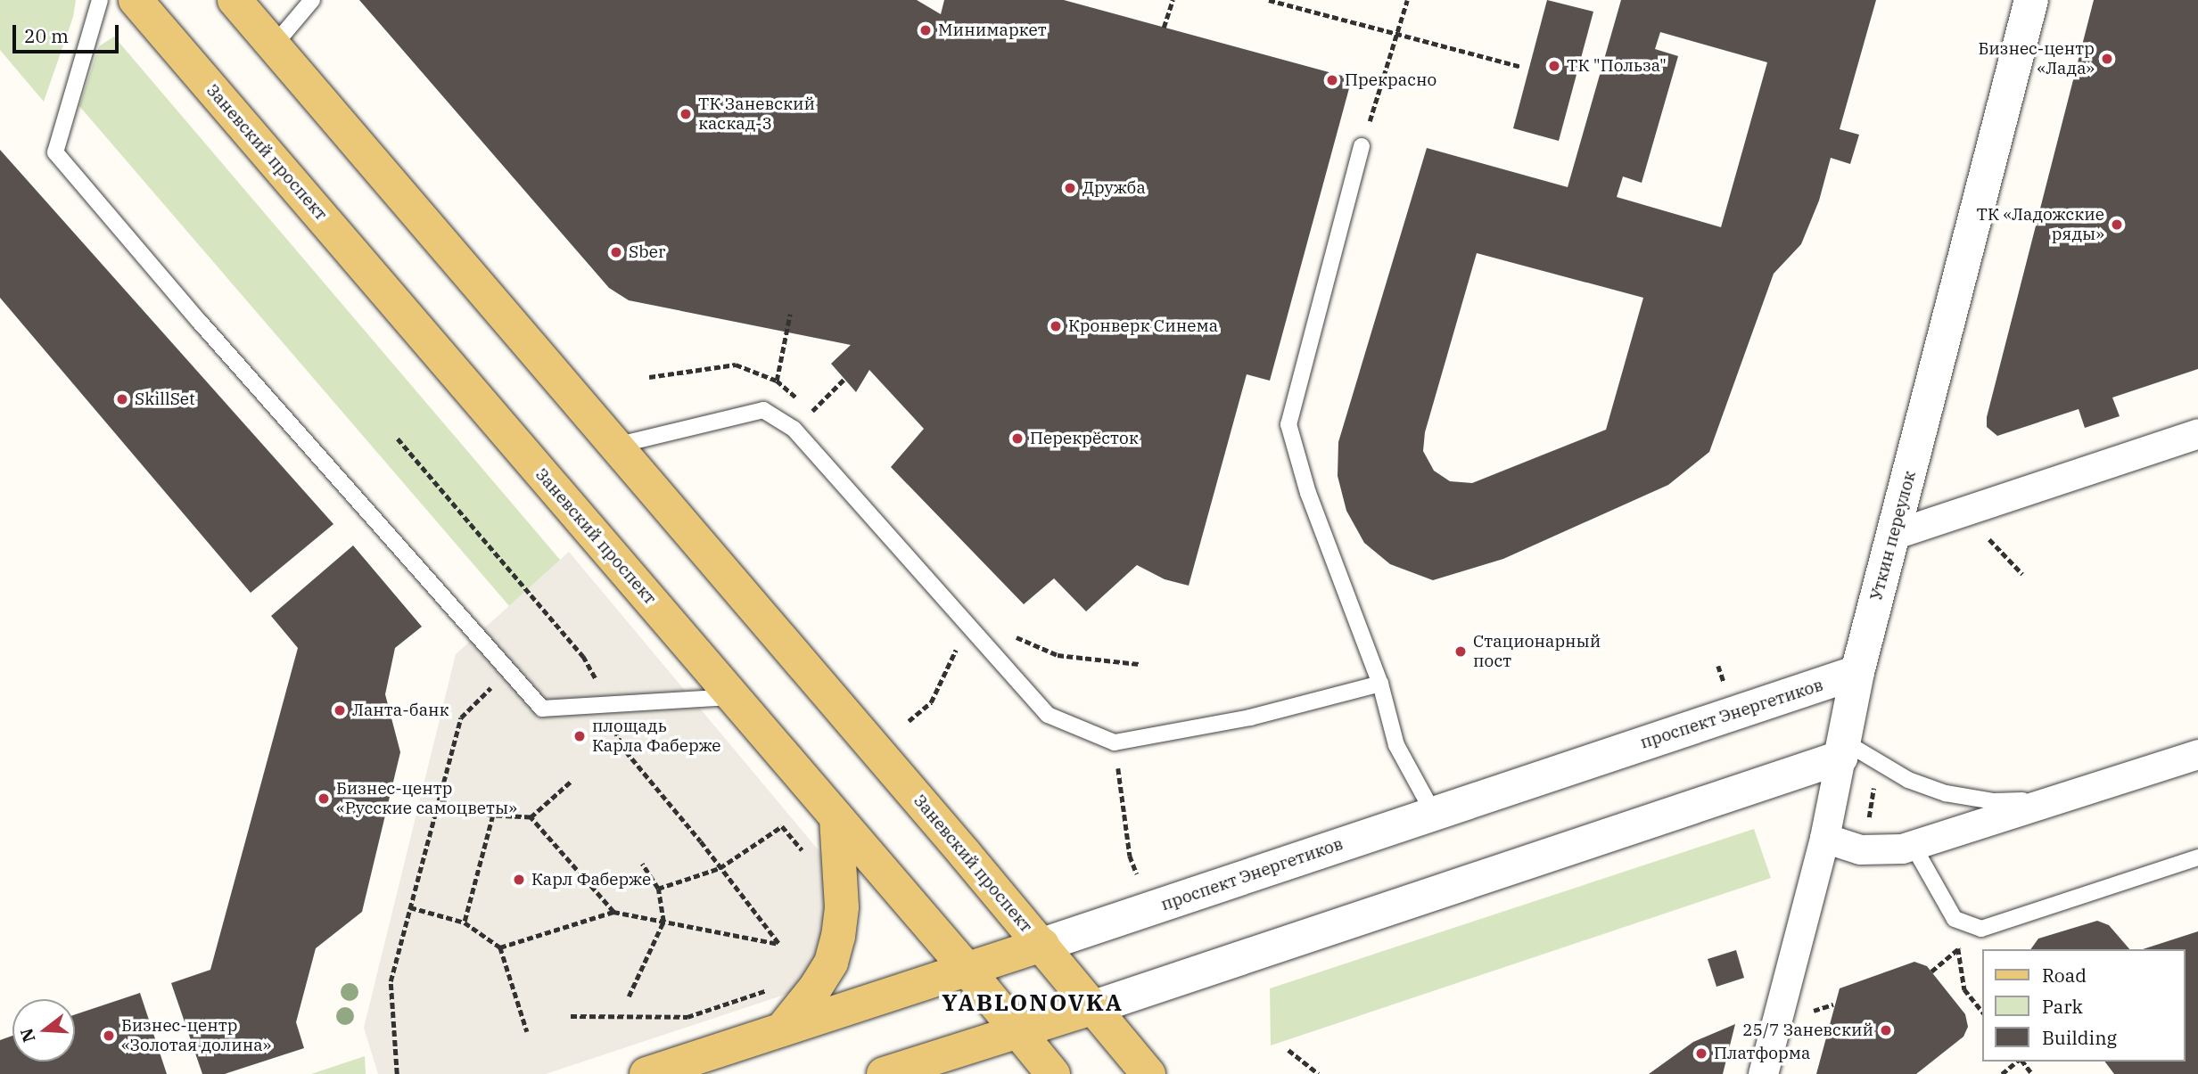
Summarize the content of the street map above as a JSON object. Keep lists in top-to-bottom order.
{
  "streets": {
    "main road": ["Заневский проспект", "проспект Энергетиков"],
    "street": ["Уткин переулок"]
  },
  "crossings": [
    ["Заневский проспект", "проспект Энергетиков"],
    ["Уткин переулок", "проспект Энергетиков"]
  ],
  "districts": ["YABLONOVKA"],
  "places": [
    "Минимаркет",
    "Бизнес-центр «Лада»",
    "ТК \"Польза\"",
    "Прекрасно",
    "ТК Заневский каскад-3",
    "Дружба",
    "ТК «Ладожские ряды»",
    "Sber",
    "Кронверк Синема",
    "SkillSet",
    "Перекрёсток",
    "Стационарный пост",
    "Ланта-банк",
    "площадь Карла Фаберже",
    "Бизнес-центр «Русские самоцветы»",
    "Карл Фаберже",
    "25/7 Заневский",
    "Бизнес-центр «Золотая долина»",
    "Платформа"
  ],
  "legend": ["Road", "Park", "Building"],
  "scale_bar": "20 m",
  "north": "left"
}
